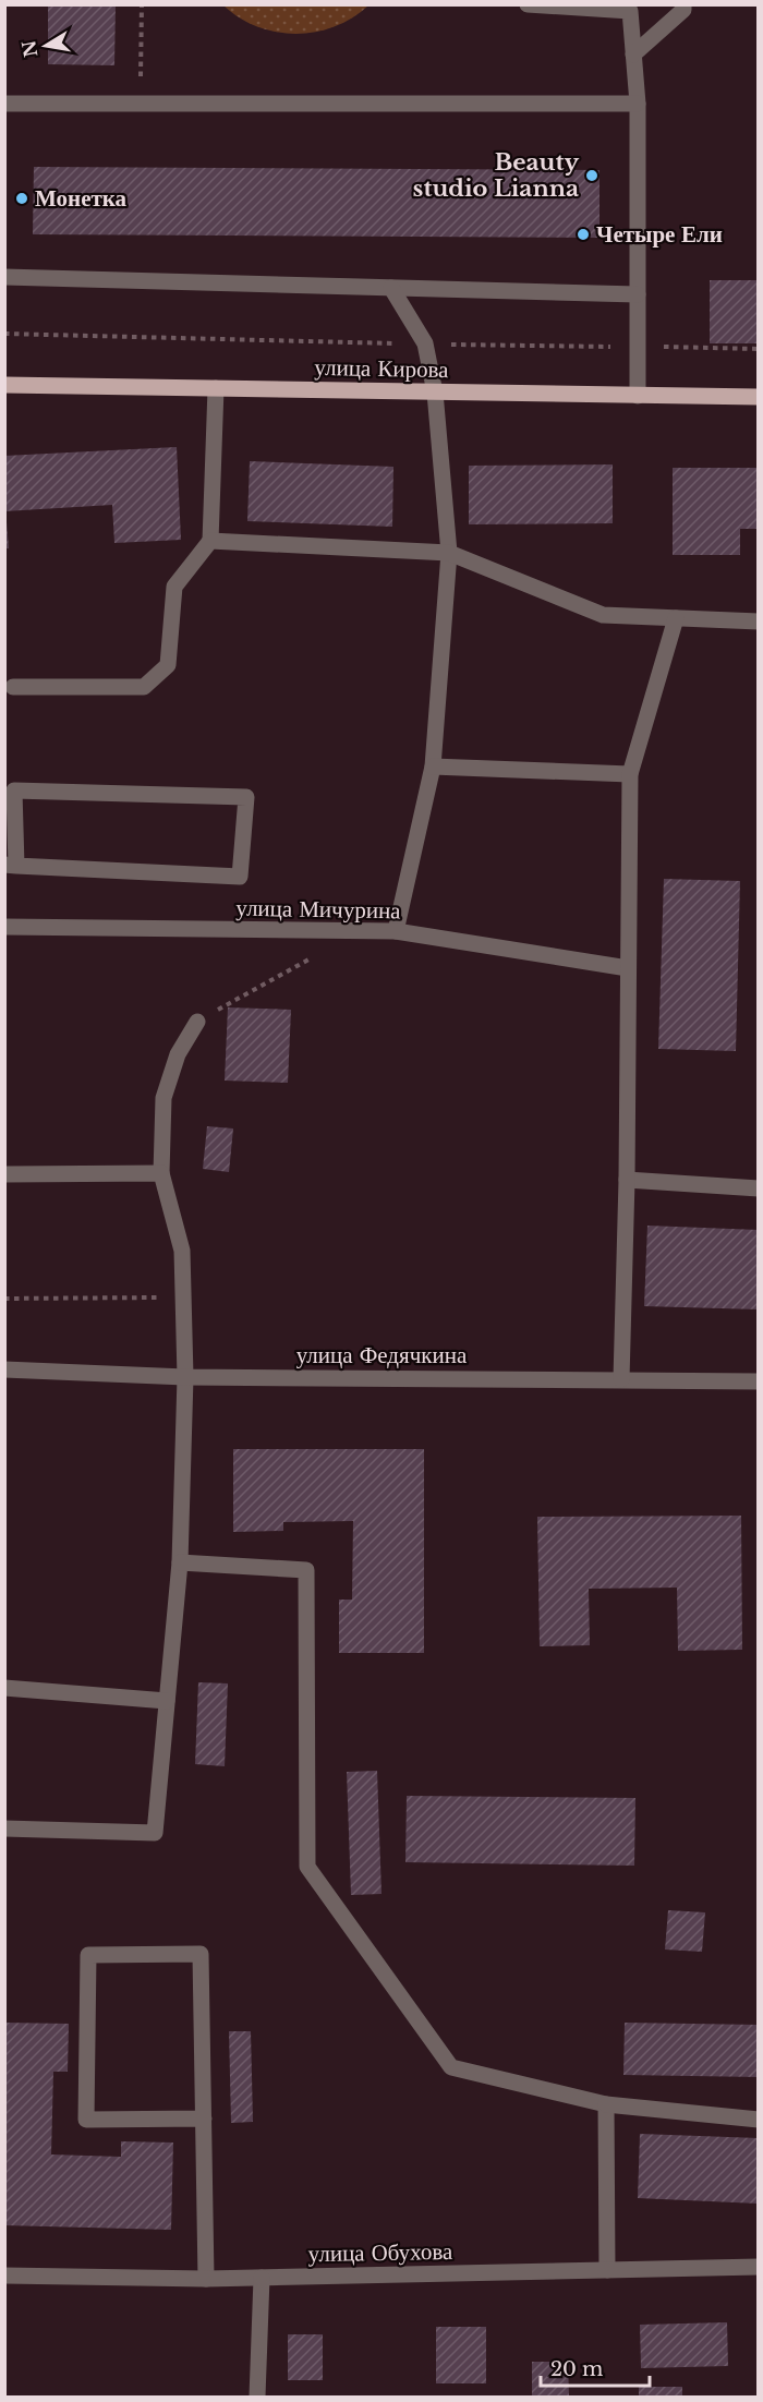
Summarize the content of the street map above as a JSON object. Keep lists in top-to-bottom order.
{
  "streets": {
    "main road": ["улица Кирова"],
    "street": ["улица Мичурина", "улица Федячкина", "улица Обухова"]
  },
  "places": ["Beauty studio Lianna", "Монетка", "Четыре Ели"],
  "scale_bar": "20 m",
  "north": "left"
}
